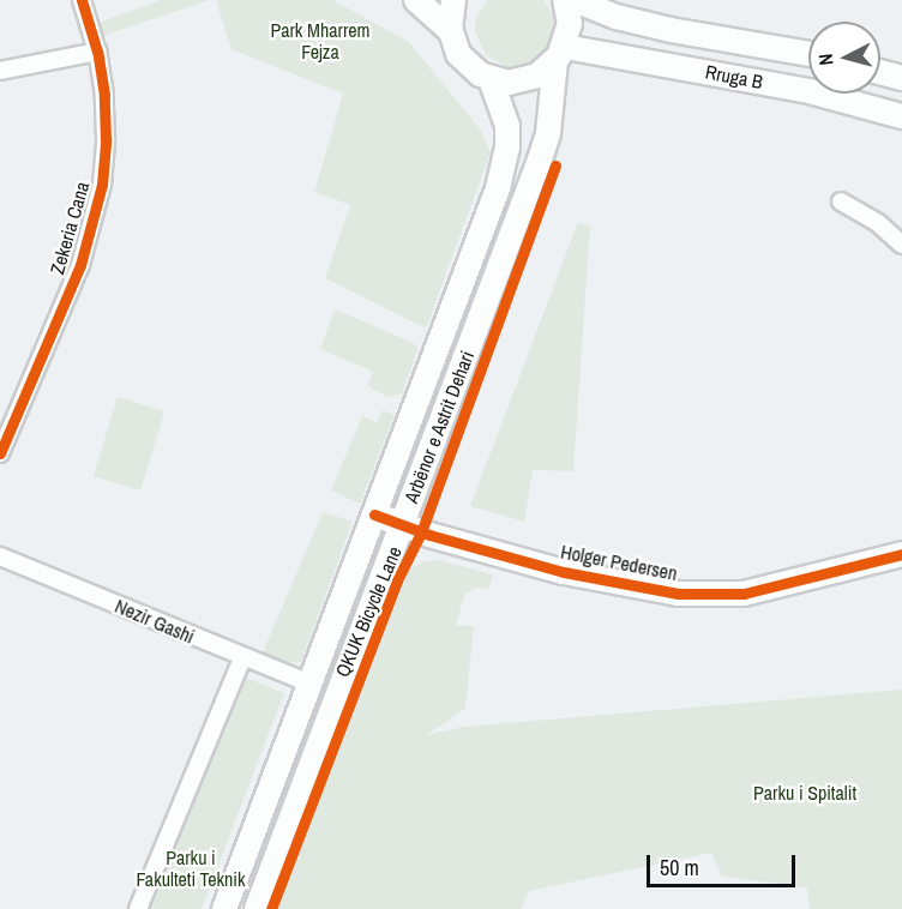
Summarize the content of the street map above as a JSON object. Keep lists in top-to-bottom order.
{
  "streets": {
    "main road": ["Rruga B", "Arbënor e Astrit Dehari", "Holger Pedersen"],
    "street": ["Zekeria Cana", "Nezir Gashi"],
    "cycle path": ["QKUK Bicycle Lane"]
  },
  "crossings": [
    ["Rruga B", "Arbënor e Astrit Dehari"],
    ["Arbënor e Astrit Dehari", "Holger Pedersen"],
    ["Arbënor e Astrit Dehari", "Nezir Gashi"]
  ],
  "parks": ["Park Mharrem Fejza", "Parku i Spitalit", "Parku i Fakulteti Teknik"],
  "scale_bar": "50 m",
  "north": "left"
}
